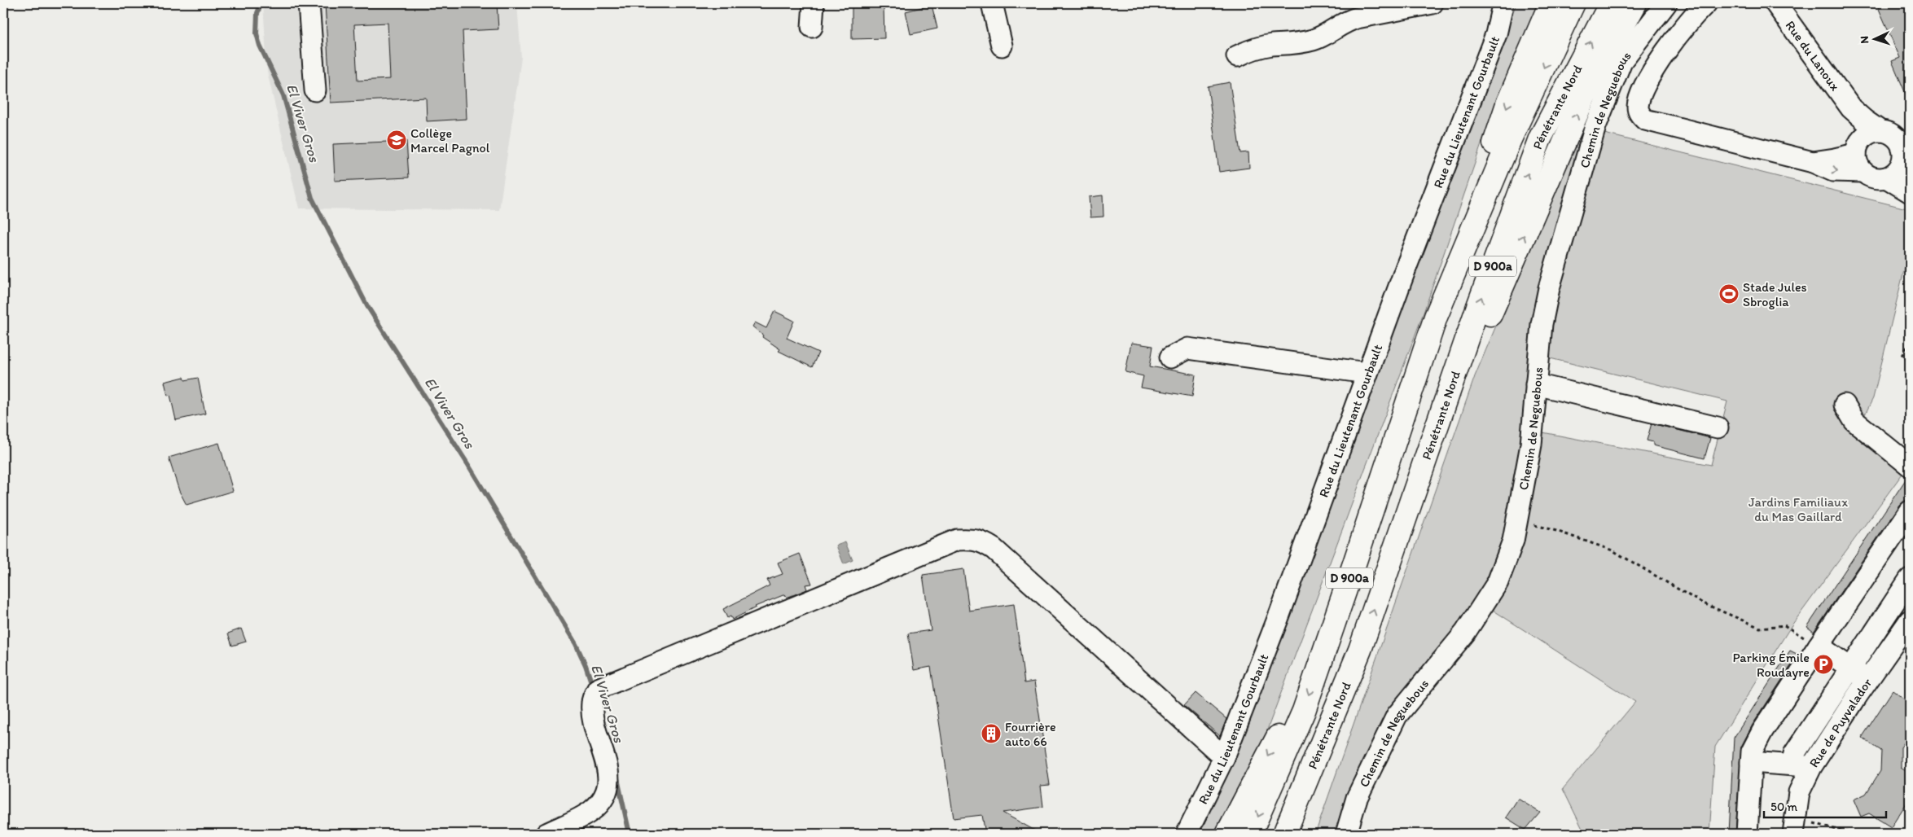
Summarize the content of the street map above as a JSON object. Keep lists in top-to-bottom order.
{
  "streets": {
    "highway": ["Pénétrante Nord", "D 900a"],
    "street": [
      "Rue du Lanoux",
      "Chemin de Neguebous",
      "Rue du Lieutenant Gourbault",
      "Rue de Puyvalador"
    ]
  },
  "water": ["El Viver Gros"],
  "parks": ["Jardins Familiaux du Mas Gaillard"],
  "places": {
    "school or university": ["Collège Marcel Pagnol"],
    "sports": ["Stade Jules Sbroglia"],
    "parking": ["Parking Émile Roudayre"],
    "building": ["Fourrière auto 66"]
  },
  "scale_bar": "50 m",
  "north": "left"
}
